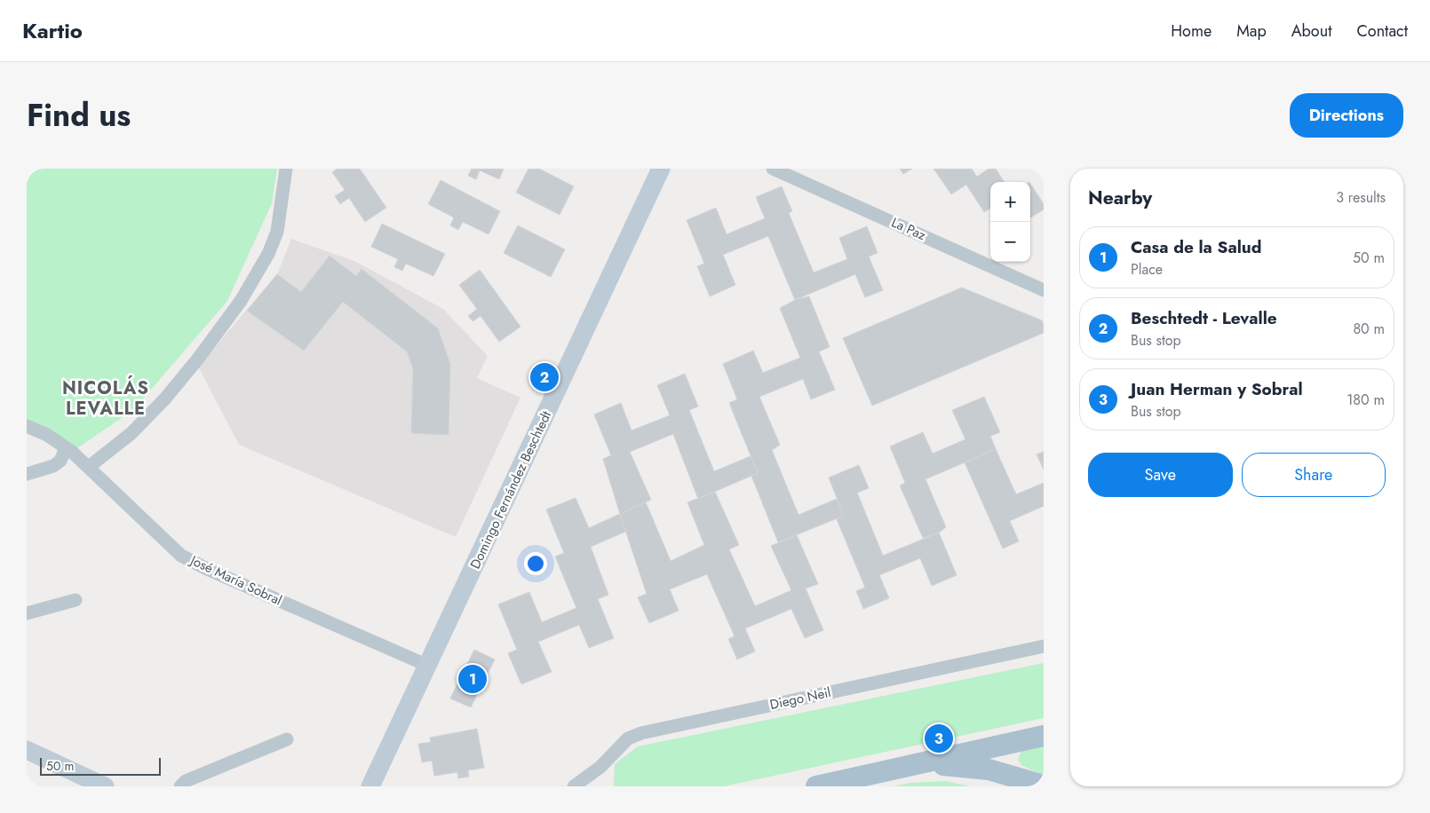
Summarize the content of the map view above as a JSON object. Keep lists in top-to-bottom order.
{
  "streets": {
    "street": [
      "La Paz",
      "Domingo Fernández Beschtedt",
      "José María Sobral",
      "Diego Neil"
    ]
  },
  "crossings": [
    ["Domingo Fernández Beschtedt", "José María Sobral"]
  ],
  "districts": ["NICOLÁS LEVALLE"],
  "scale_bar": "50 m",
  "page": {
    "header": "Kartio",
    "nav": [
      "Home",
      "Map",
      "About",
      "Contact"
    ],
    "title": "Find us",
    "buttons": [
      "Directions",
      ["Save", "Share"]
    ],
    "heading": ["Nearby", "3 results"],
    "map_buttons": ["+", "−"],
    "list": [
      {
        "mark": "1",
        "name": "Casa de la Salud",
        "note": "Place",
        "value": "50 m"
      },
      {
        "mark": "2",
        "name": "Beschtedt - Levalle",
        "note": "Bus stop",
        "value": "80 m"
      },
      {
        "mark": "3",
        "name": "Juan Herman y Sobral",
        "note": "Bus stop",
        "value": "180 m"
      }
    ],
    "pins": ["2", "1", "3"],
    "scale": "50 m"
  }
}
